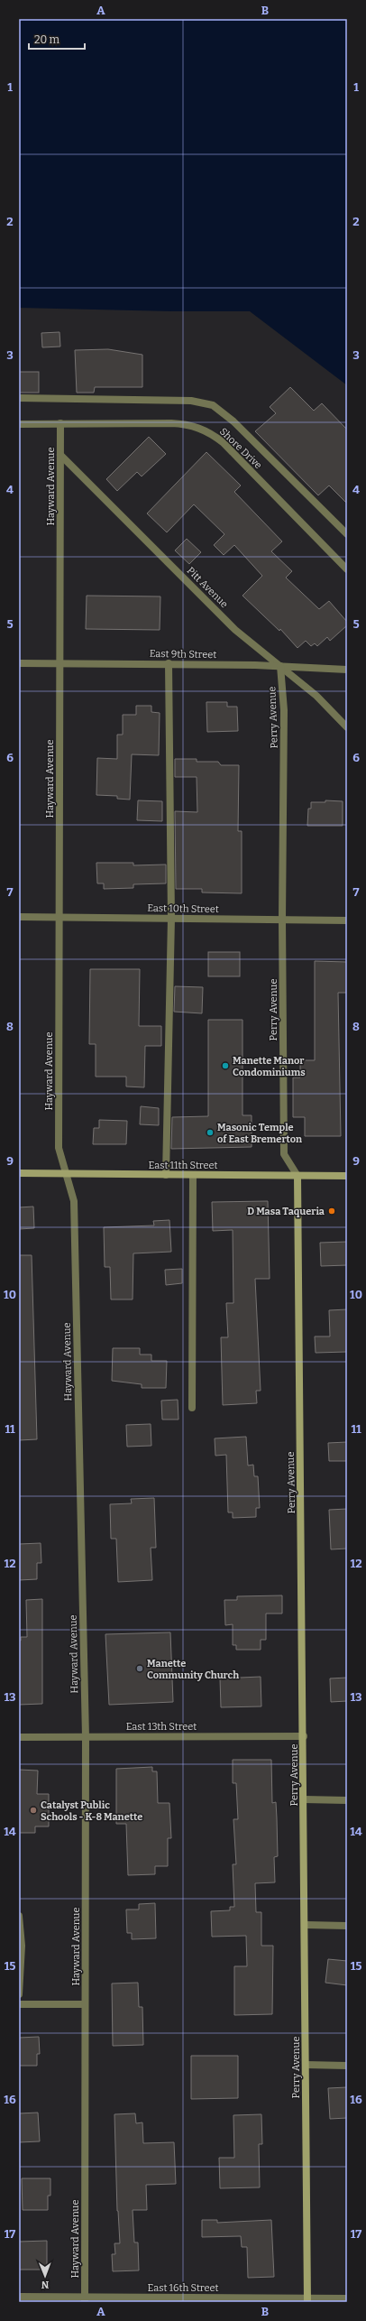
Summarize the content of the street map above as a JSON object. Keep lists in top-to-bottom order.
{
  "streets": {
    "main road": ["Perry Avenue", "East 11th Street"],
    "street": [
      "Shore Drive",
      "Hayward Avenue",
      "Pitt Avenue",
      "East 9th Street",
      "East 10th Street",
      "East 13th Street",
      "East 16th Street"
    ]
  },
  "crossings": [
    ["Shore Drive", "Hayward Avenue"],
    ["Hayward Avenue", "Pitt Avenue"],
    ["Hayward Avenue", "East 9th Street"],
    ["Hayward Avenue", "East 10th Street"],
    ["Hayward Avenue", "East 11th Street"],
    ["Hayward Avenue", "East 13th Street"],
    ["Hayward Avenue", "East 16th Street"],
    ["Pitt Avenue", "East 9th Street"],
    ["Pitt Avenue", "Perry Avenue"],
    ["East 9th Street", "Perry Avenue"],
    ["Perry Avenue", "East 10th Street"],
    ["Perry Avenue", "East 11th Street"],
    ["Perry Avenue", "East 13th Street"],
    ["Perry Avenue", "East 16th Street"]
  ],
  "places": [
    "Manette Manor Condominiums",
    "Masonic Temple of East Bremerton",
    "D Masa Taqueria",
    "Manette Community Church",
    "Catalyst Public Schools - K-8 Manette"
  ],
  "scale_bar": "20 m",
  "north": "bottom",
  "grid": {
    "columns": ["A", "B"],
    "rows": [
      "1",
      "2",
      "3",
      "4",
      "5",
      "6",
      "7",
      "8",
      "9",
      "10",
      "11",
      "12",
      "13",
      "14",
      "15",
      "16",
      "17"
    ]
  }
}
